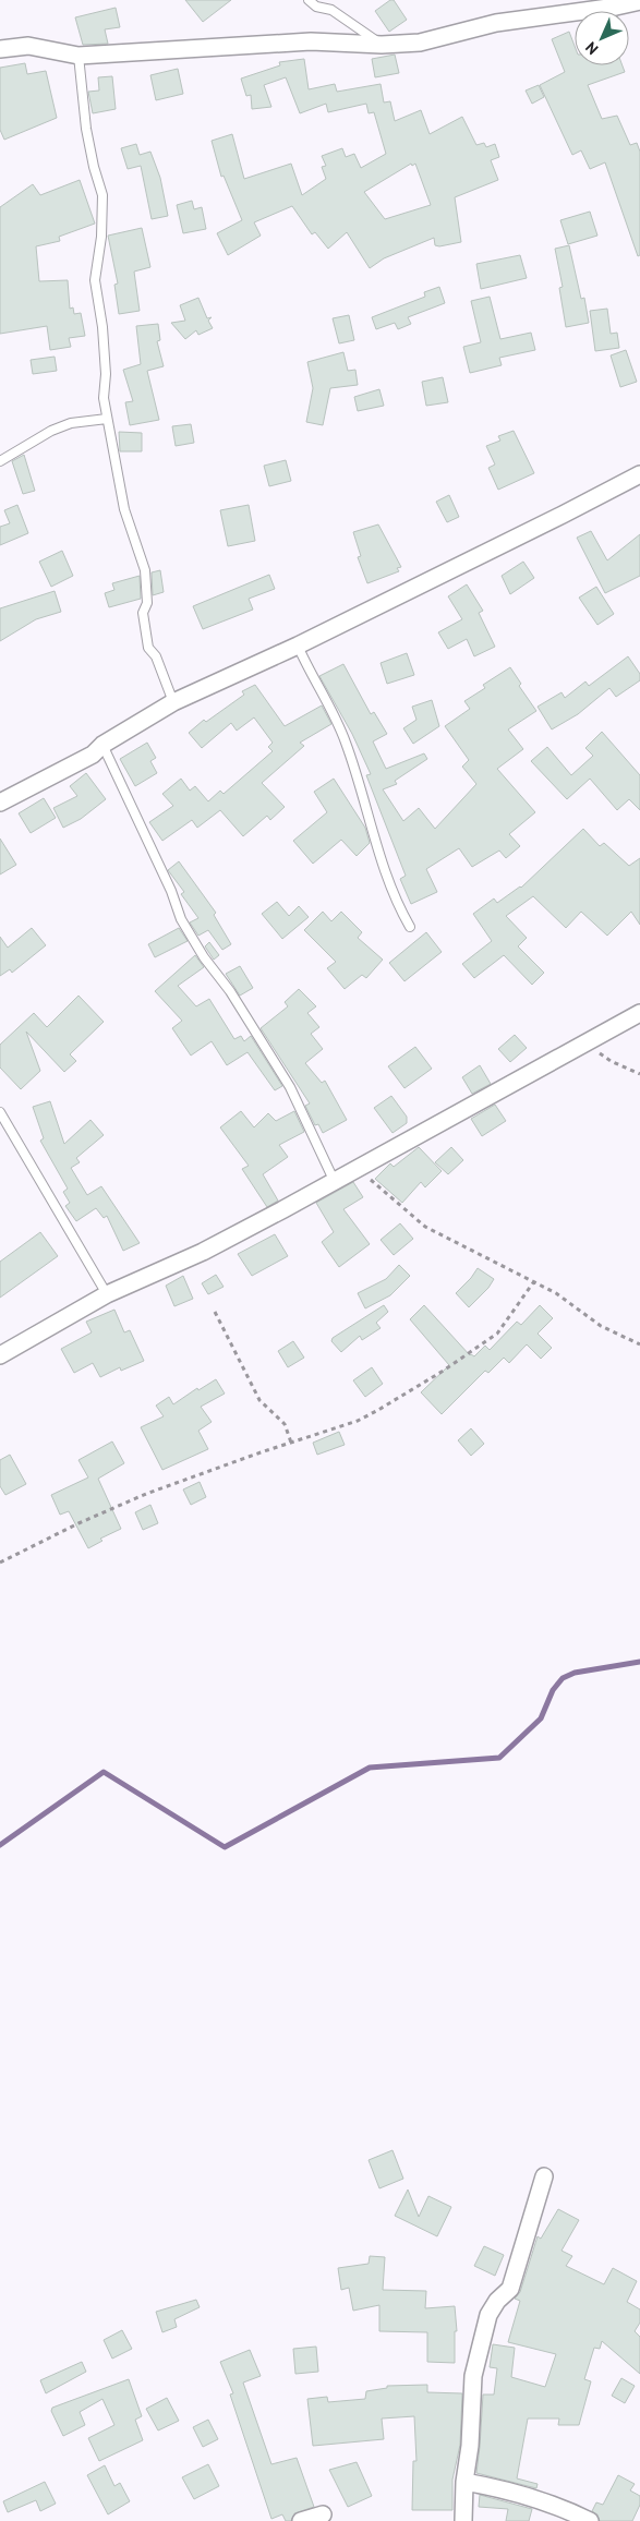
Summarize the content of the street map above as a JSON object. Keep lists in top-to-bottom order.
{
  "north": "bottom left"
}
